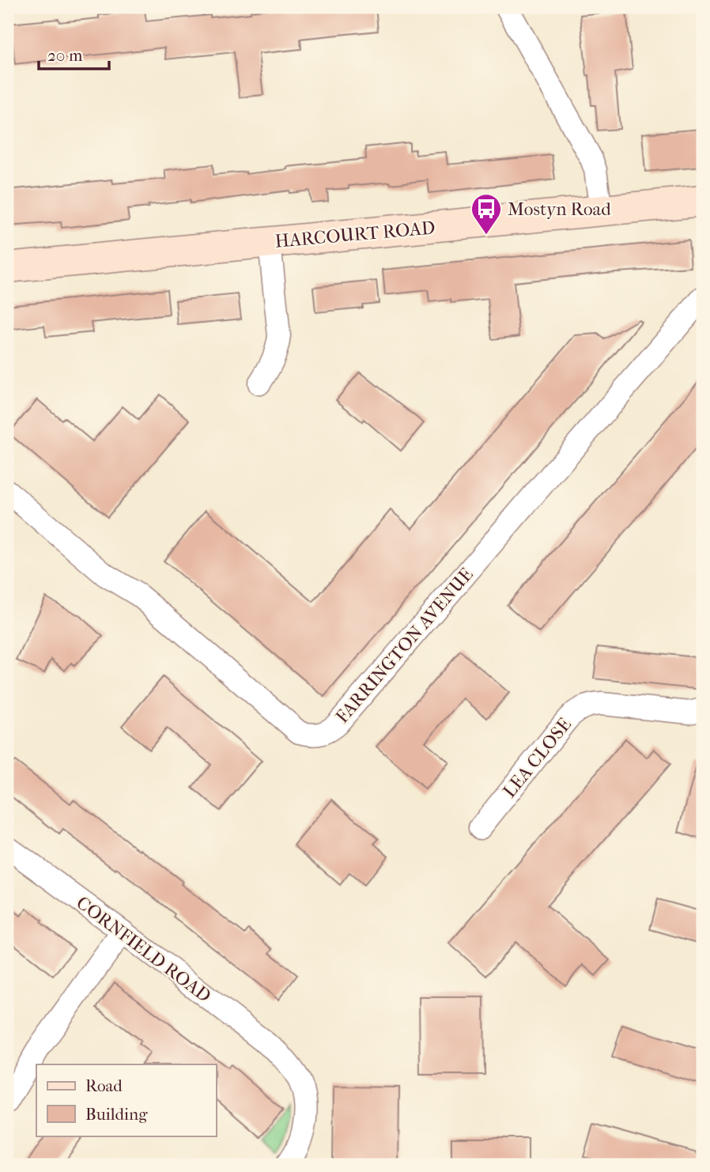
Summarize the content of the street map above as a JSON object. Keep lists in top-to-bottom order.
{
  "streets": {
    "street": [
      "HARCOURT ROAD",
      "FARRINGTON AVENUE",
      "LEA CLOSE",
      "CORNFIELD ROAD"
    ]
  },
  "places": {
    "bus stop": ["Mostyn Road"]
  },
  "legend": ["Road", "Building"],
  "scale_bar": "20 m"
}
